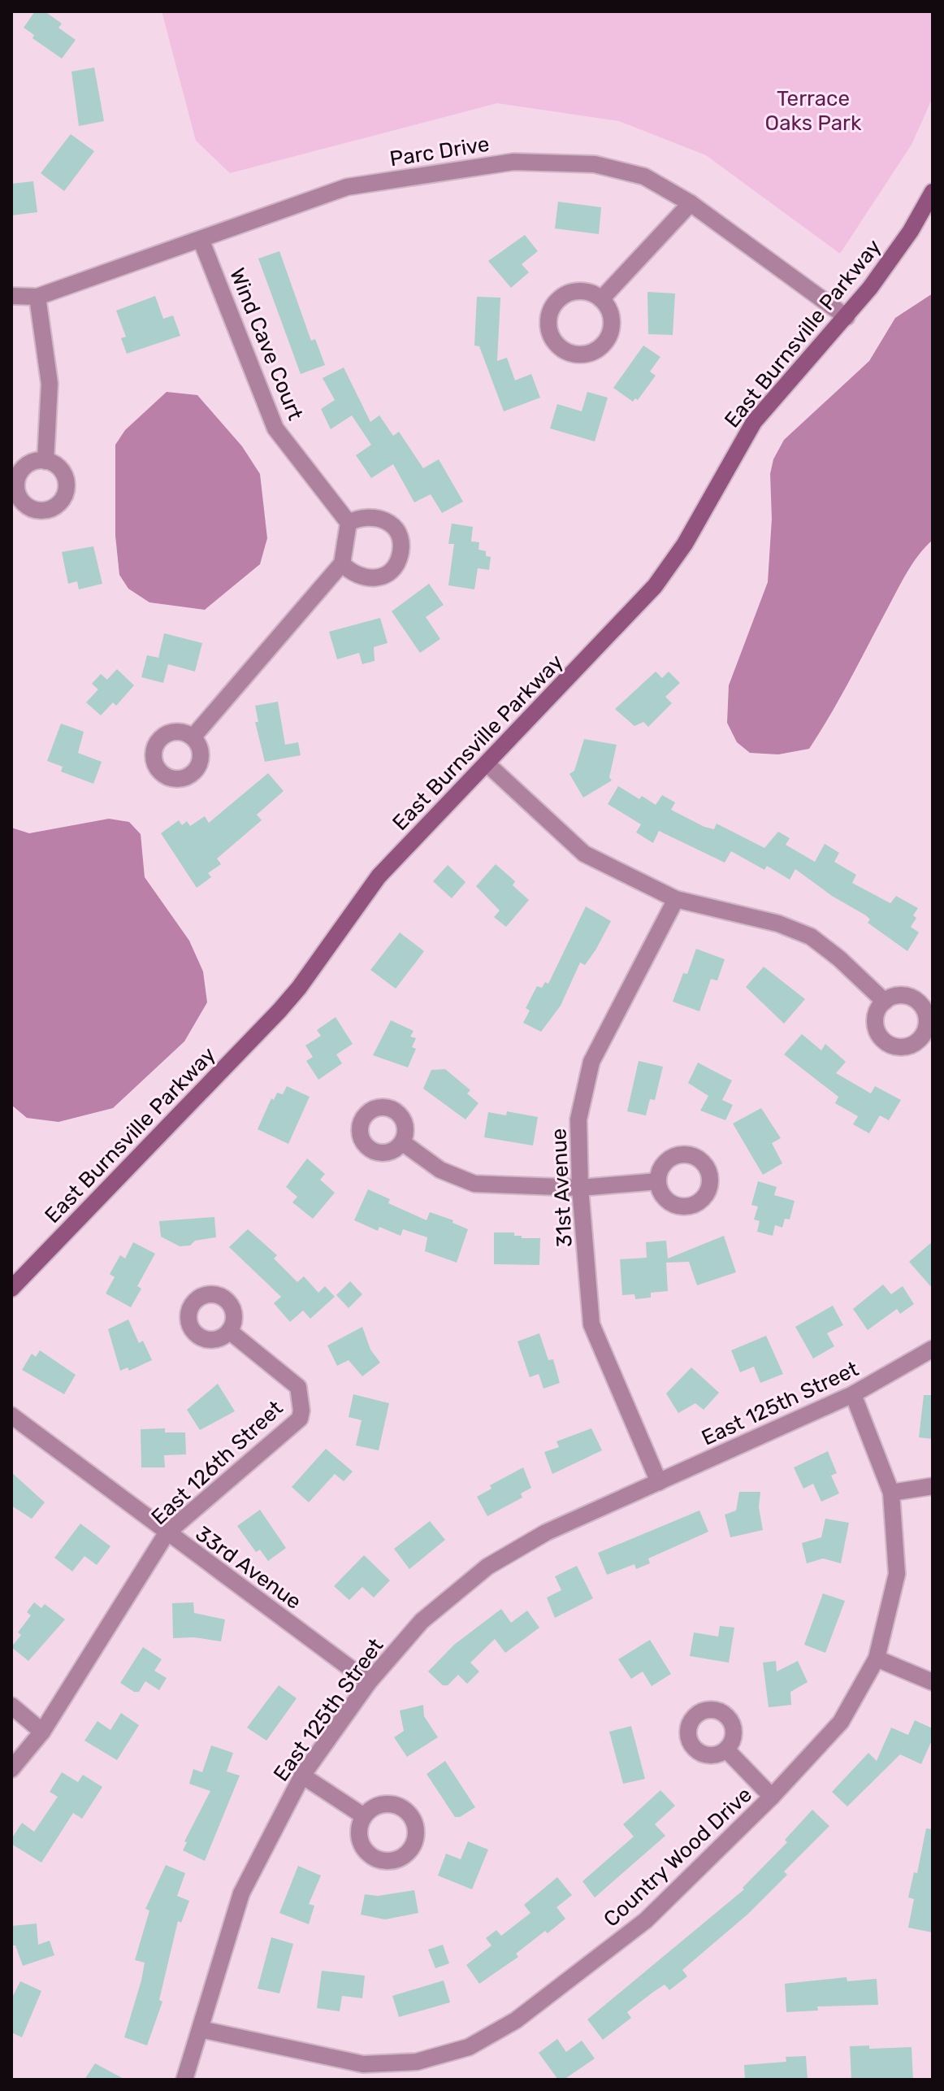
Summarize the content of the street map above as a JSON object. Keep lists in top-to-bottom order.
{
  "streets": {
    "street": [
      "Parc Drive",
      "East Burnsville Parkway",
      "Wind Cave Court",
      "31st Avenue",
      "East 125th Street",
      "East 126th Street",
      "33rd Avenue",
      "Country Wood Drive"
    ]
  },
  "crossings": [
    ["Parc Drive", "East Burnsville Parkway"],
    ["Parc Drive", "Wind Cave Court"],
    ["31st Avenue", "East 125th Street"],
    ["East 125th Street", "33rd Avenue"],
    ["East 125th Street", "Country Wood Drive"],
    ["East 126th Street", "33rd Avenue"]
  ],
  "parks": ["Terrace Oaks Park"]
}
